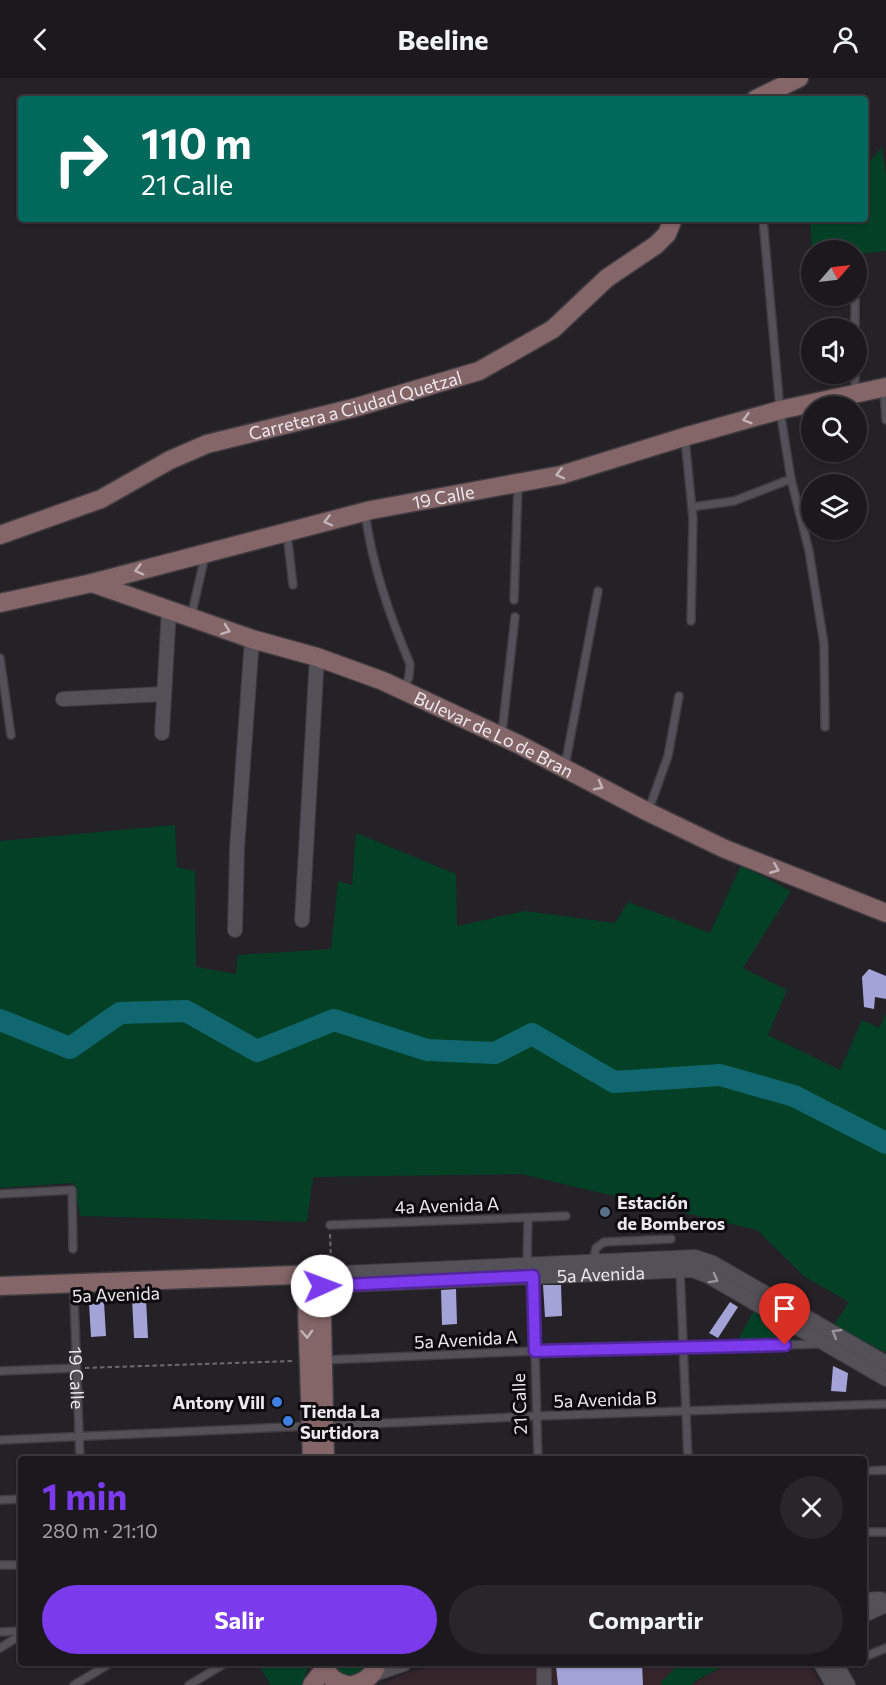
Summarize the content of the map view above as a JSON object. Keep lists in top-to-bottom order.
{
  "streets": {
    "street": [
      "Carretera a Ciudad Quetzal",
      "19 Calle",
      "Bulevar de Lo de Bran",
      "5a Avenida"
    ],
    "lane": [
      "4a Avenida A",
      "5a Avenida A",
      "5a Avenida B",
      "21 Calle"
    ]
  },
  "crossings": [
    ["19 Calle", "Bulevar de Lo de Bran"],
    ["19 Calle", "5a Avenida"],
    ["19 Calle", "5a Avenida B"],
    ["4a Avenida A", "21 Calle"],
    ["5a Avenida", "5a Avenida A"],
    ["5a Avenida", "21 Calle"],
    ["5a Avenida A", "21 Calle"],
    ["5a Avenida B", "21 Calle"]
  ],
  "one_way": ["19 Calle", "Bulevar de Lo de Bran"],
  "places": ["Estación de Bomberos", "Antony Vill", "Tienda La Surtidora"],
  "north": "top right",
  "page": {
    "header": "Beeline",
    "turn": ["110 m", "21 Calle"],
    "heading": ["1 min", "280 m · 21:10"],
    "buttons": ["Salir", "Compartir"]
  }
}
